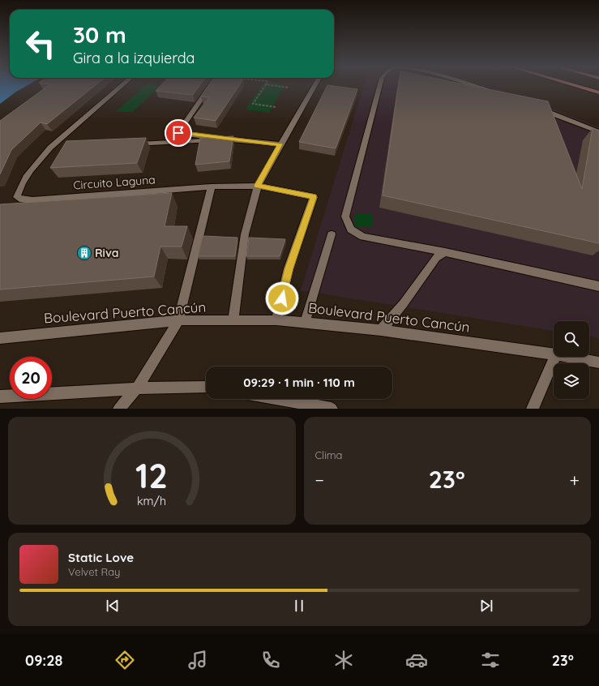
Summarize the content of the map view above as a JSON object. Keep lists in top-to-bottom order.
{
  "streets": {
    "street": ["Circuito Laguna", "Boulevard Puerto Cancún"]
  },
  "crossings": [
    ["Circuito Laguna", "Boulevard Puerto Cancún"]
  ],
  "places": {
    "building": ["Riva"]
  },
  "page": {
    "turn": ["30 m", "Gira a la izquierda"],
    "limit": "20",
    "trip": "09:29 · 1 min · 110 m",
    "tile": "Clima",
    "heat": ["−", "23°", "+"],
    "song": ["Static Love", "Velvet Ray"],
    "tabs": ["09:28", "23°"],
    "gauge": ["12", "km/h"]
  }
}
